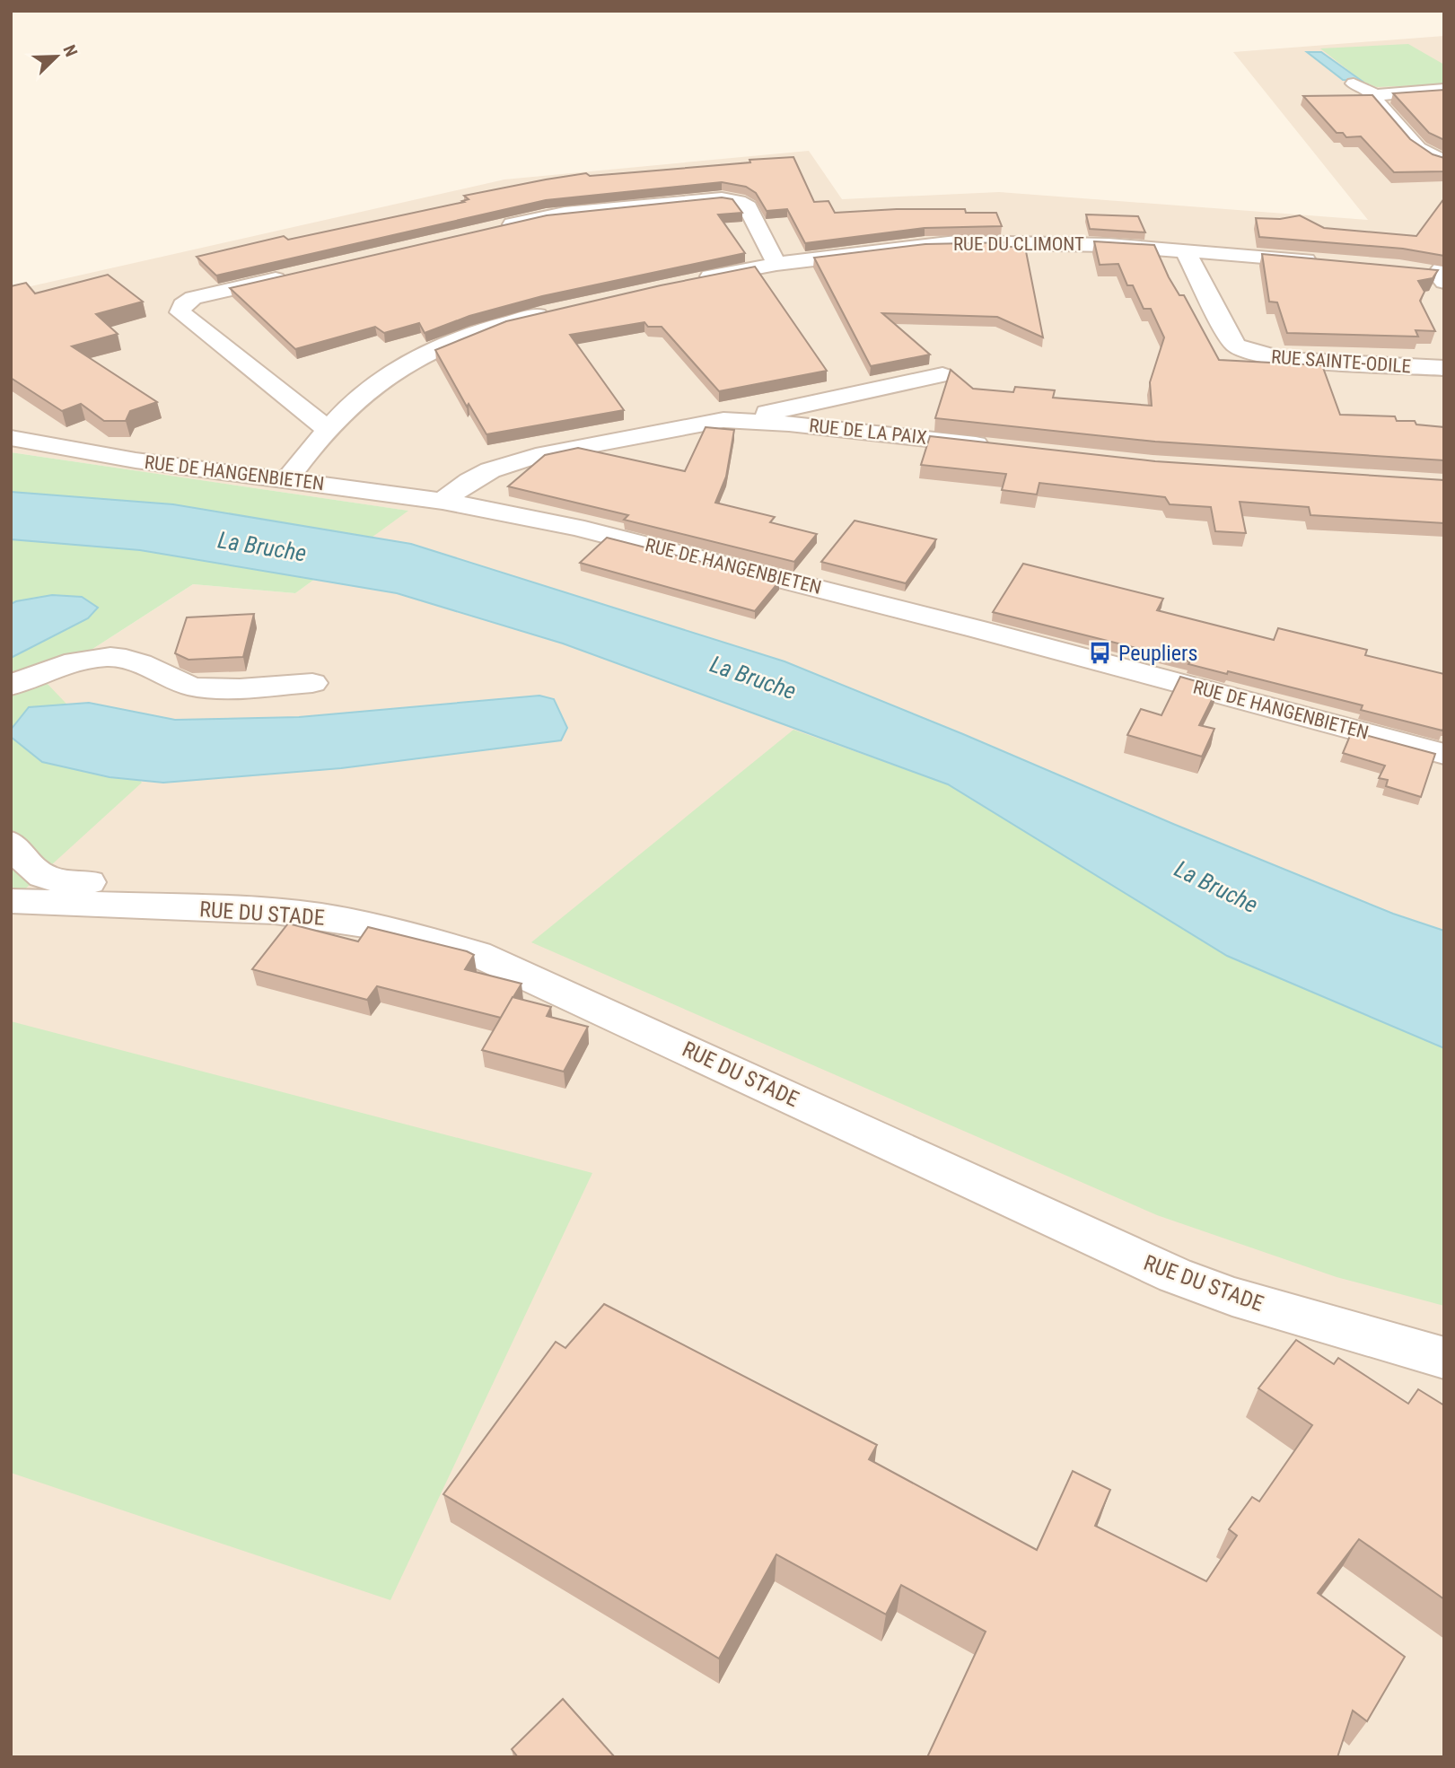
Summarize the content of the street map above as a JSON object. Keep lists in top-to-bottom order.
{
  "streets": {
    "street": [
      "RUE DU CLIMONT",
      "RUE SAINTE-ODILE",
      "RUE DE LA PAIX",
      "RUE DE HANGENBIETEN",
      "RUE DU STADE"
    ]
  },
  "crossings": [
    ["RUE DU CLIMONT", "RUE SAINTE-ODILE"],
    ["RUE DE LA PAIX", "RUE DE HANGENBIETEN"]
  ],
  "water": ["La Bruche"],
  "places": {
    "bus stop": ["Peupliers"]
  },
  "north": "top right"
}
